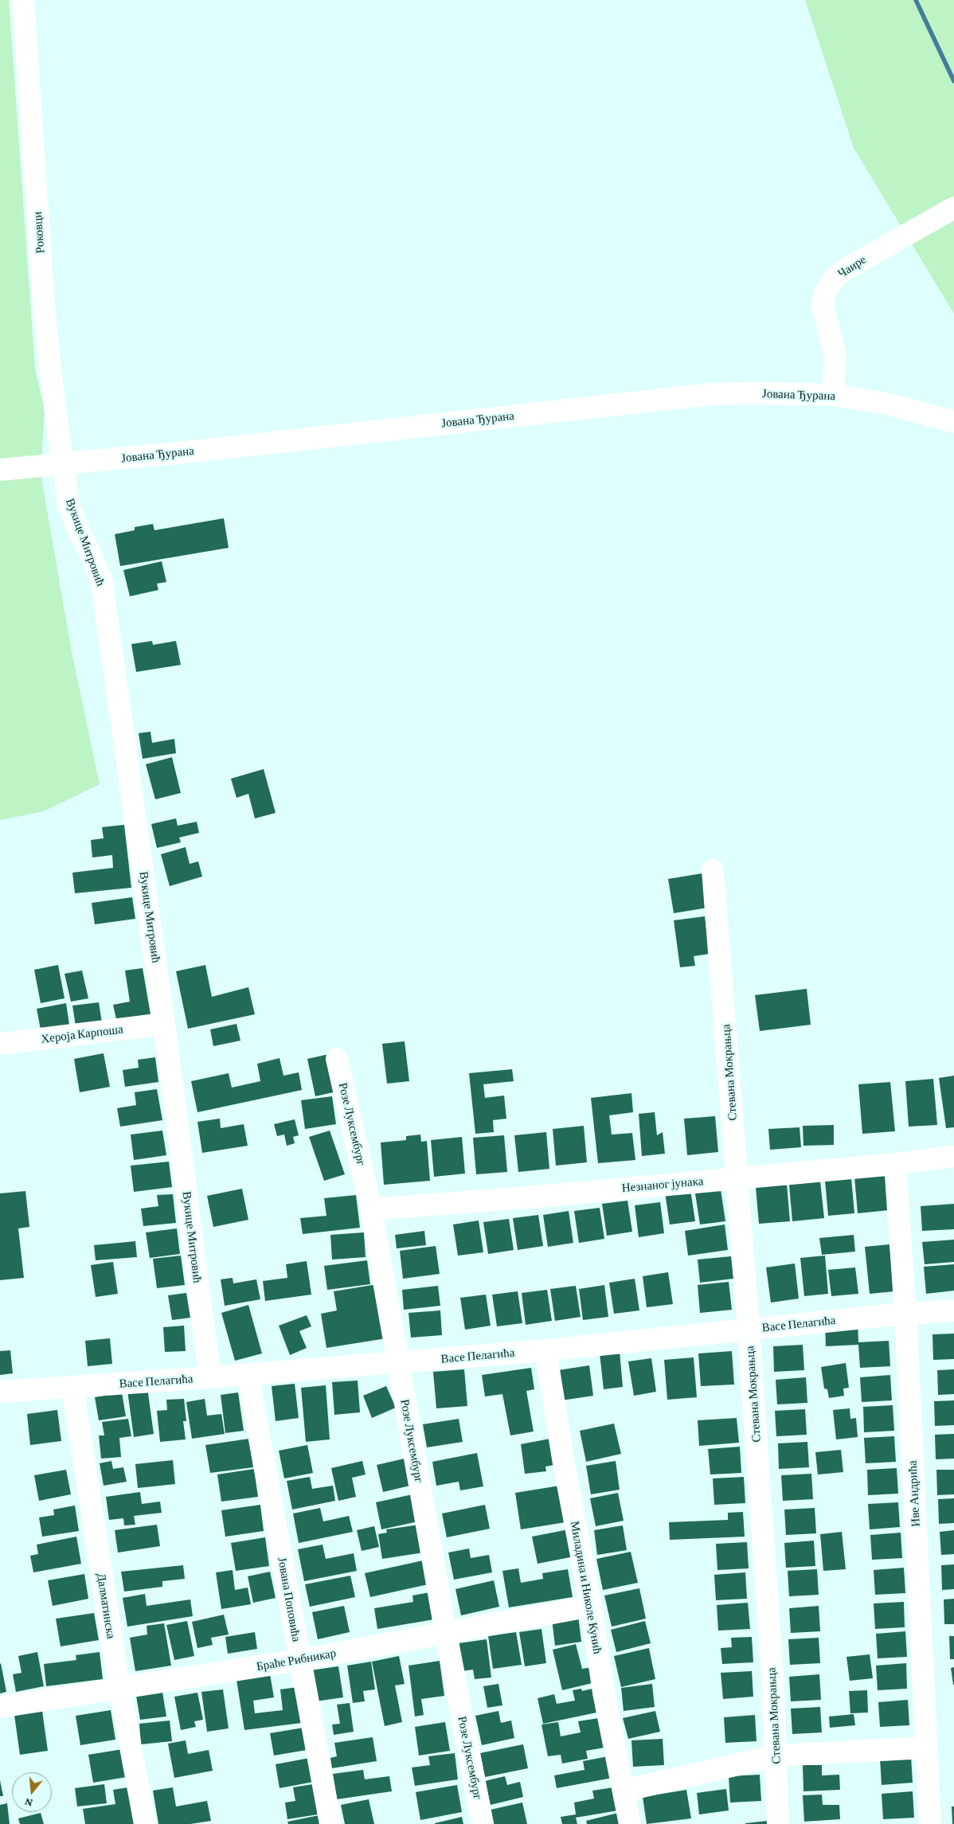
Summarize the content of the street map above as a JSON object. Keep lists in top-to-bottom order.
{
  "streets": {
    "street": [
      "Роковци",
      "Чаире",
      "Јована Ђурана",
      "Вукице Митровић",
      "Хероја Карпоша",
      "Стевана Мокрањца",
      "Розе Луксембург",
      "Незнаног јунака",
      "Васе Пелагића",
      "Иве Андрића",
      "Миладина и Николе Кунић",
      "Јована Поповића",
      "Далматинска",
      "Браће Рибникар"
    ]
  },
  "crossings": [
    ["Роковци", "Јована Ђурана"],
    ["Роковци", "Вукице Митровић"],
    ["Чаире", "Јована Ђурана"],
    ["Јована Ђурана", "Вукице Митровић"],
    ["Вукице Митровић", "Хероја Карпоша"],
    ["Вукице Митровић", "Васе Пелагића"],
    ["Стевана Мокрањца", "Незнаног јунака"],
    ["Стевана Мокрањца", "Васе Пелагића"],
    ["Розе Луксембург", "Незнаног јунака"],
    ["Розе Луксембург", "Васе Пелагића"],
    ["Розе Луксембург", "Браће Рибникар"],
    ["Незнаног јунака", "Иве Андрића"],
    ["Васе Пелагића", "Иве Андрића"],
    ["Васе Пелагића", "Миладина и Николе Кунић"],
    ["Васе Пелагића", "Јована Поповића"],
    ["Васе Пелагића", "Далматинска"],
    ["Миладина и Николе Кунић", "Браће Рибникар"],
    ["Јована Поповића", "Браће Рибникар"],
    ["Далматинска", "Браће Рибникар"]
  ],
  "north": "bottom"
}
